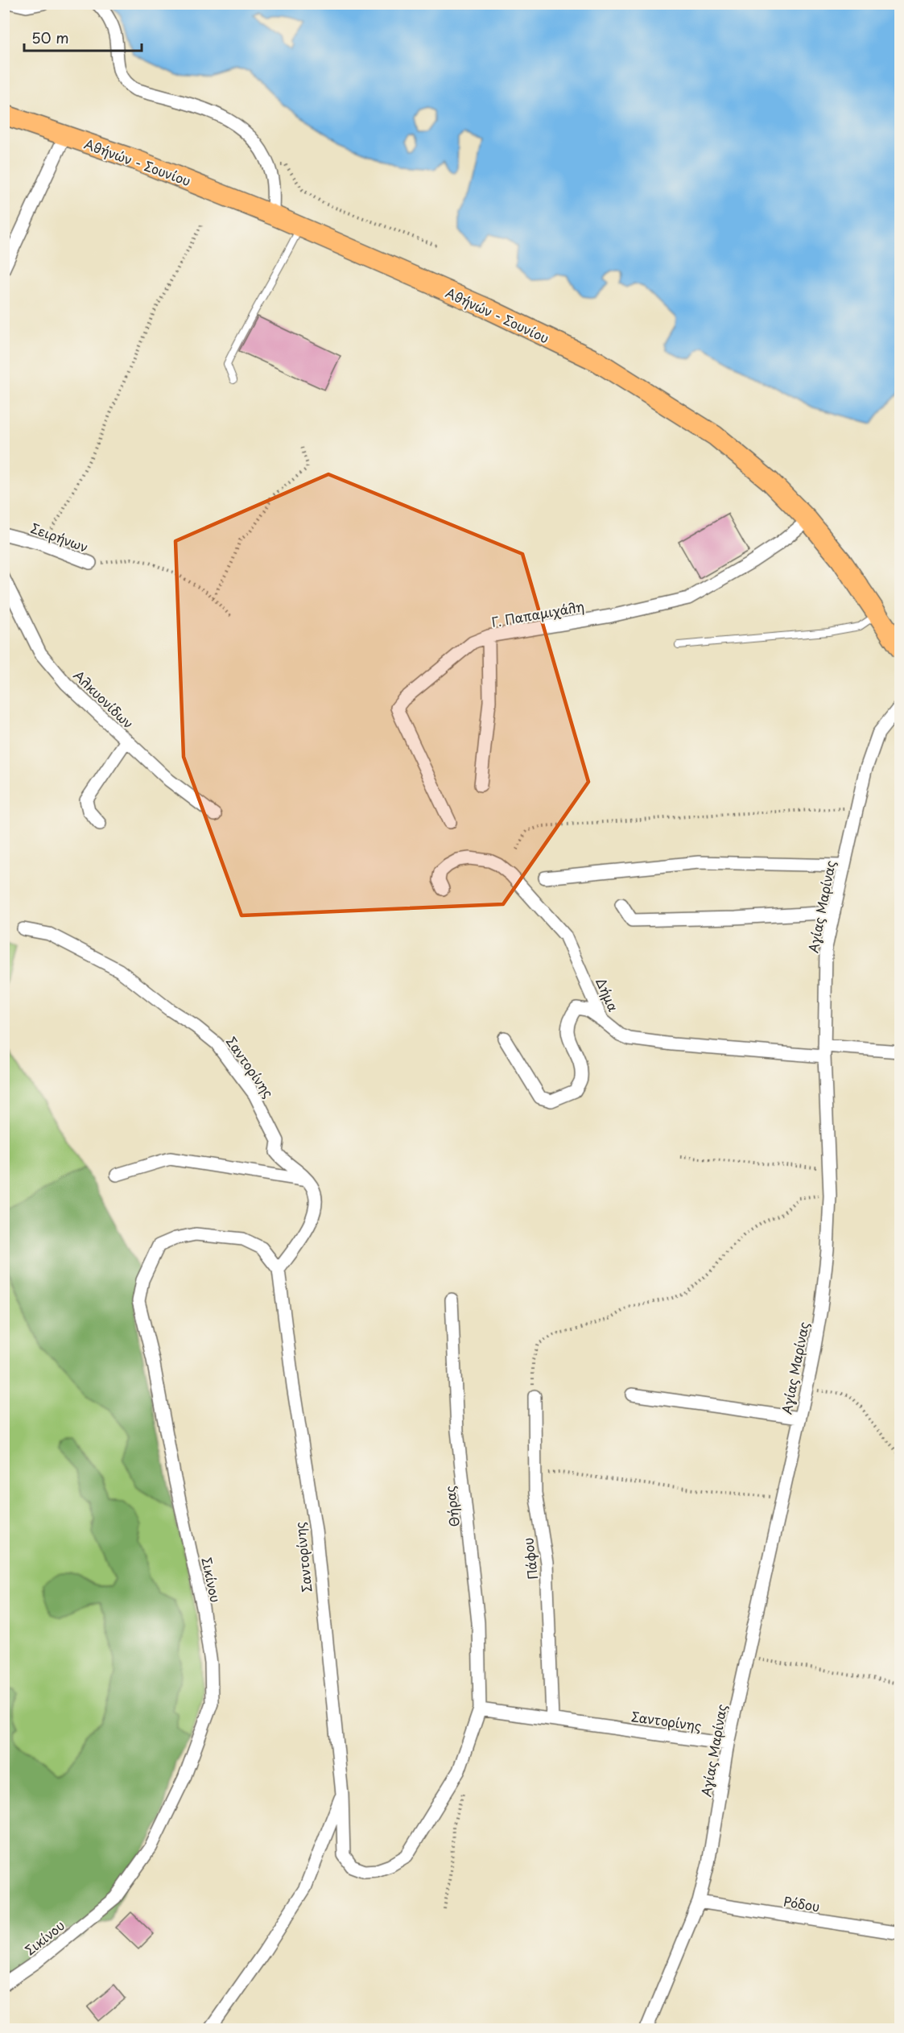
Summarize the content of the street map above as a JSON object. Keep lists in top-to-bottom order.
{
  "streets": {
    "main road": ["Αθήνών - Σουνίου"],
    "street": [
      "Σειρήνων",
      "Γ. Παπαμιχάλη",
      "Αλκυονίδων",
      "Αγίας Μαρίνας",
      "Δήμα",
      "Σαντορίνης",
      "Θήρας",
      "Πάφου",
      "Σικίνου",
      "Ρόδου"
    ]
  },
  "crossings": [
    ["Αθήνών - Σουνίου", "Γ. Παπαμιχάλη"],
    ["Αγίας Μαρίνας", "Δήμα"],
    ["Αγίας Μαρίνας", "Σαντορίνης"],
    ["Αγίας Μαρίνας", "Ρόδου"],
    ["Σαντορίνης", "Θήρας"],
    ["Σαντορίνης", "Πάφου"],
    ["Σαντορίνης", "Σικίνου"]
  ],
  "scale_bar": "50 m"
}
